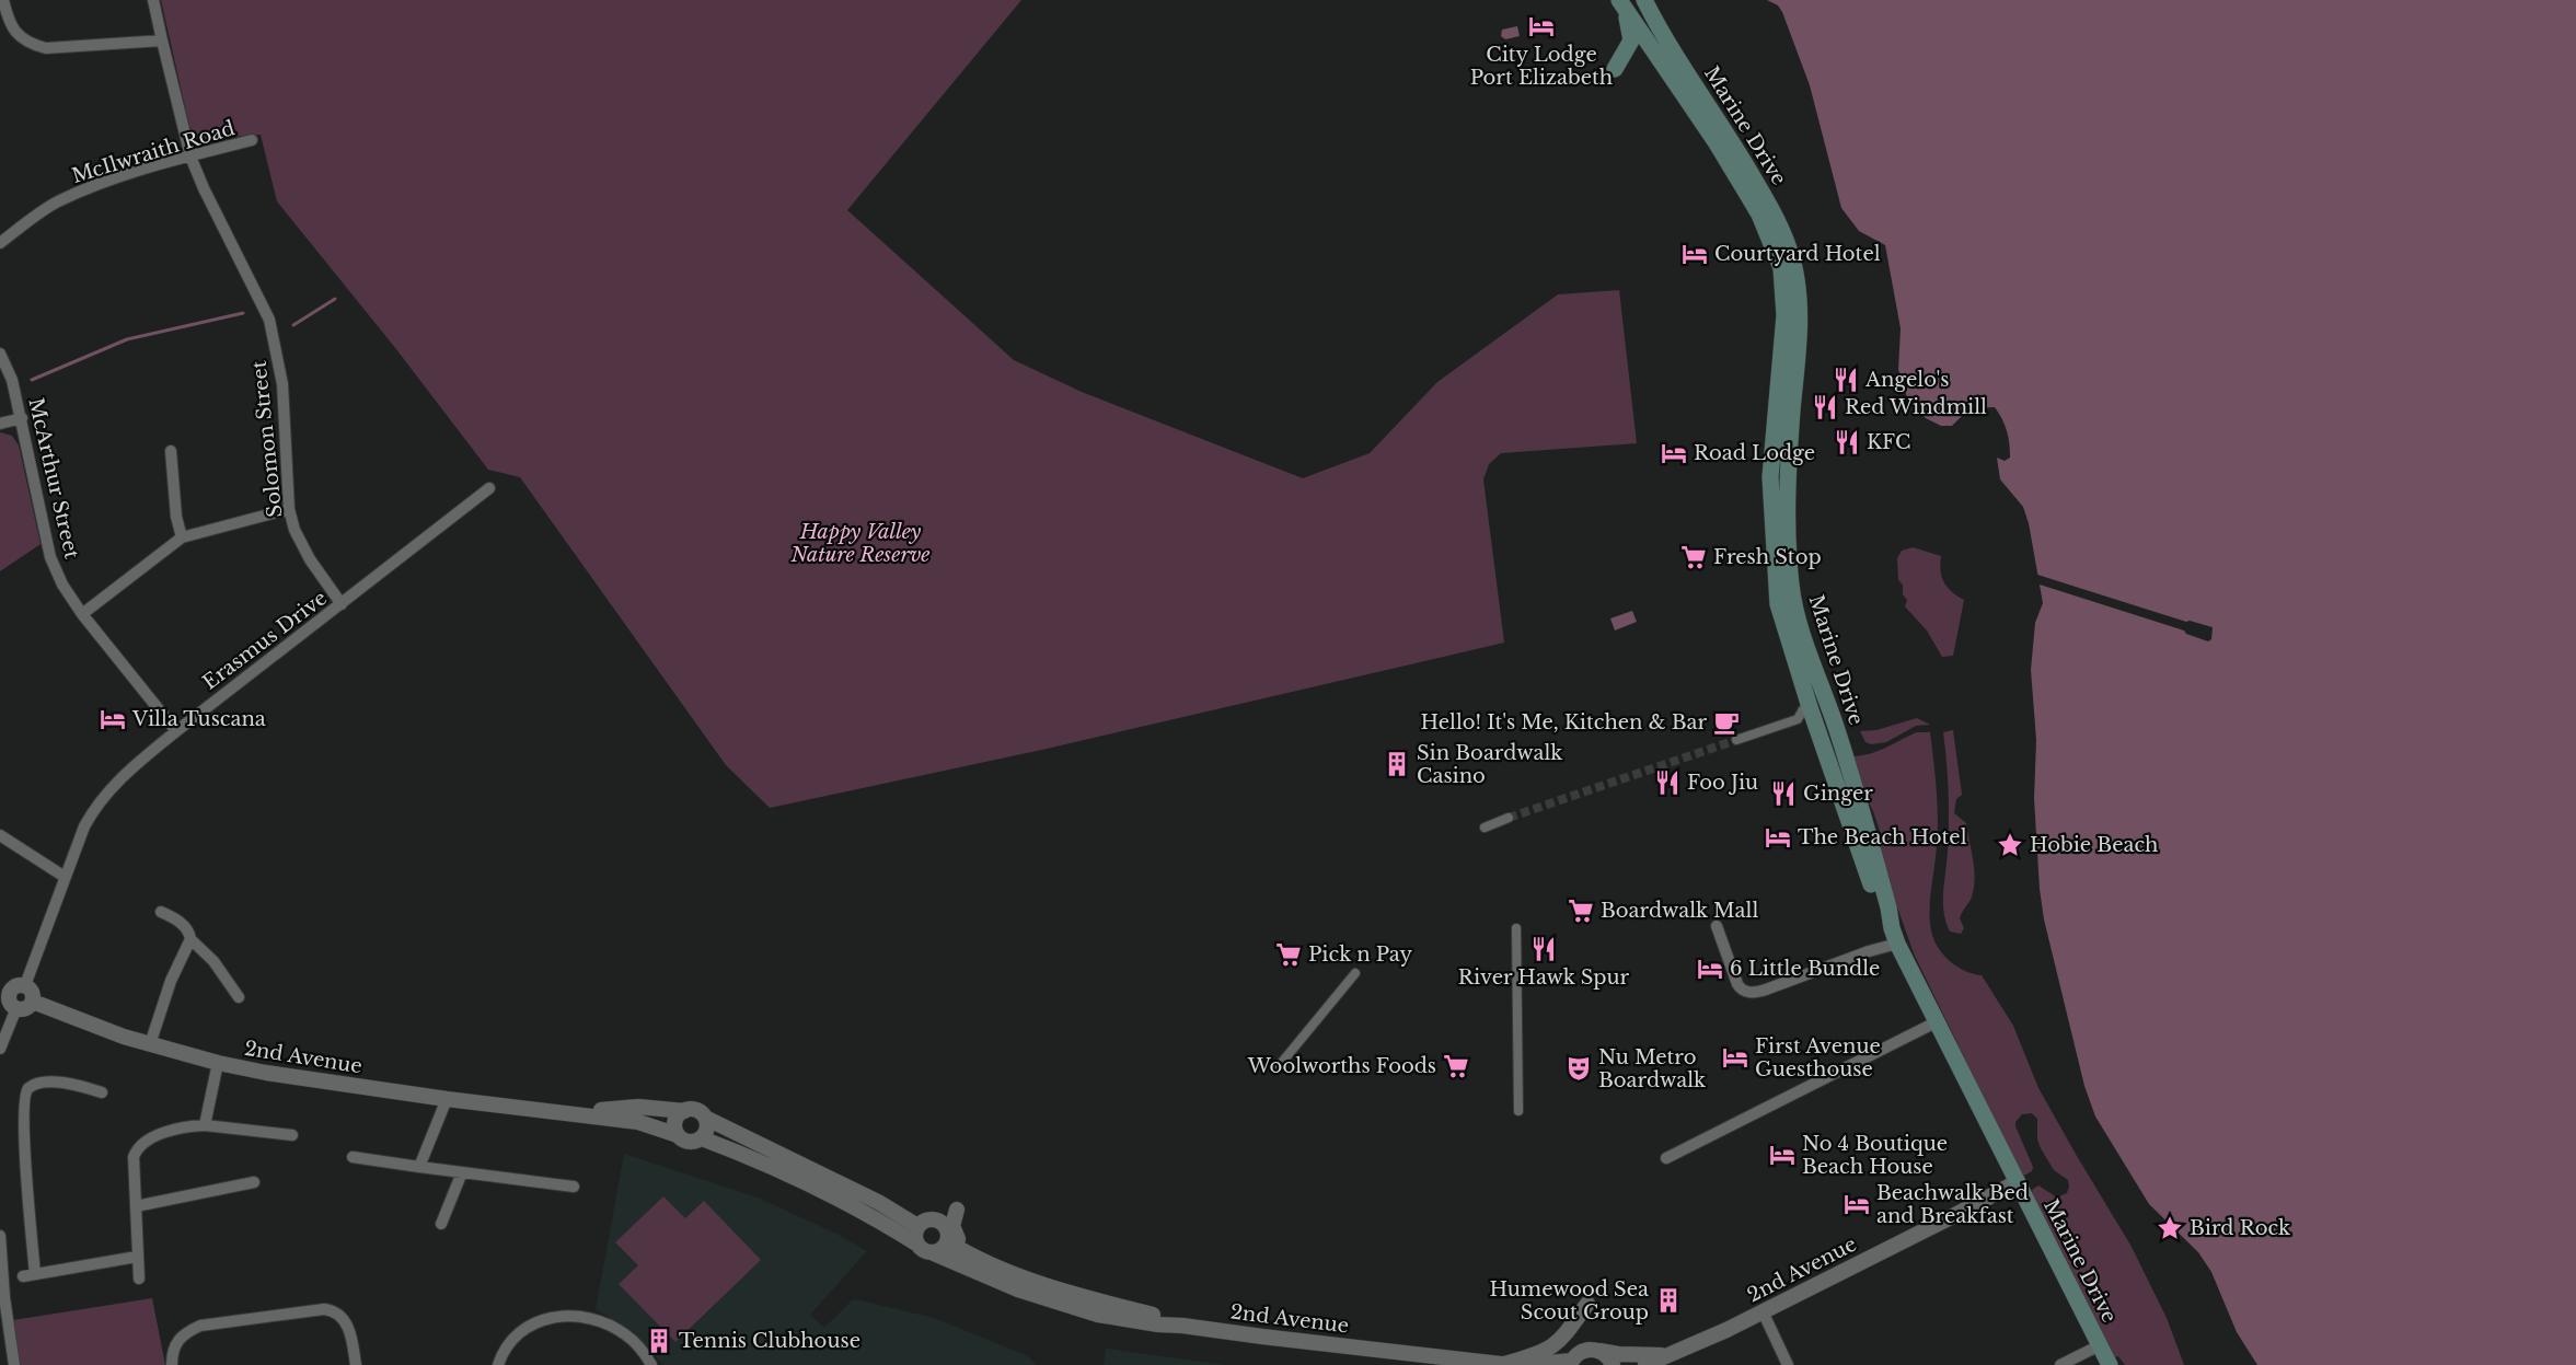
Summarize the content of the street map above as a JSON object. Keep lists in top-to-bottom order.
{
  "streets": {
    "main road": ["Marine Drive"],
    "street": [
      "McIlwraith Road",
      "Solomon Street",
      "McArthur Street",
      "Erasmus Drive",
      "2nd Avenue"
    ]
  },
  "crossings": [
    ["Marine Drive", "2nd Avenue"],
    ["McIlwraith Road", "Solomon Street"],
    ["Solomon Street", "Erasmus Drive"],
    ["McArthur Street", "Erasmus Drive"],
    ["Erasmus Drive", "2nd Avenue"]
  ],
  "parks": ["Happy Valley Nature Reserve"],
  "places": {
    "hotel": [
      "City Lodge Port Elizabeth",
      "Courtyard Hotel",
      "Road Lodge",
      "Villa Tuscana",
      "The Beach Hotel",
      "6 Little Bundle",
      "First Avenue Guesthouse",
      "No 4 Boutique Beach House",
      "Beachwalk Bed and Breakfast"
    ],
    "restaurant": [
      "Angelo's",
      "Red Windmill",
      "KFC",
      "Foo Jiu",
      "Ginger",
      "River Hawk Spur"
    ],
    "supermarket": [
      "Fresh Stop",
      "Boardwalk Mall",
      "Pick n Pay",
      "Woolworths Foods"
    ],
    "cafe": ["Hello! It's Me, Kitchen & Bar"],
    "building": ["Sin Boardwalk Casino", "Humewood Sea Scout Group", "Tennis Clubhouse"],
    "place": ["Hobie Beach", "Bird Rock"],
    "theatre": ["Nu Metro Boardwalk"]
  }
}
